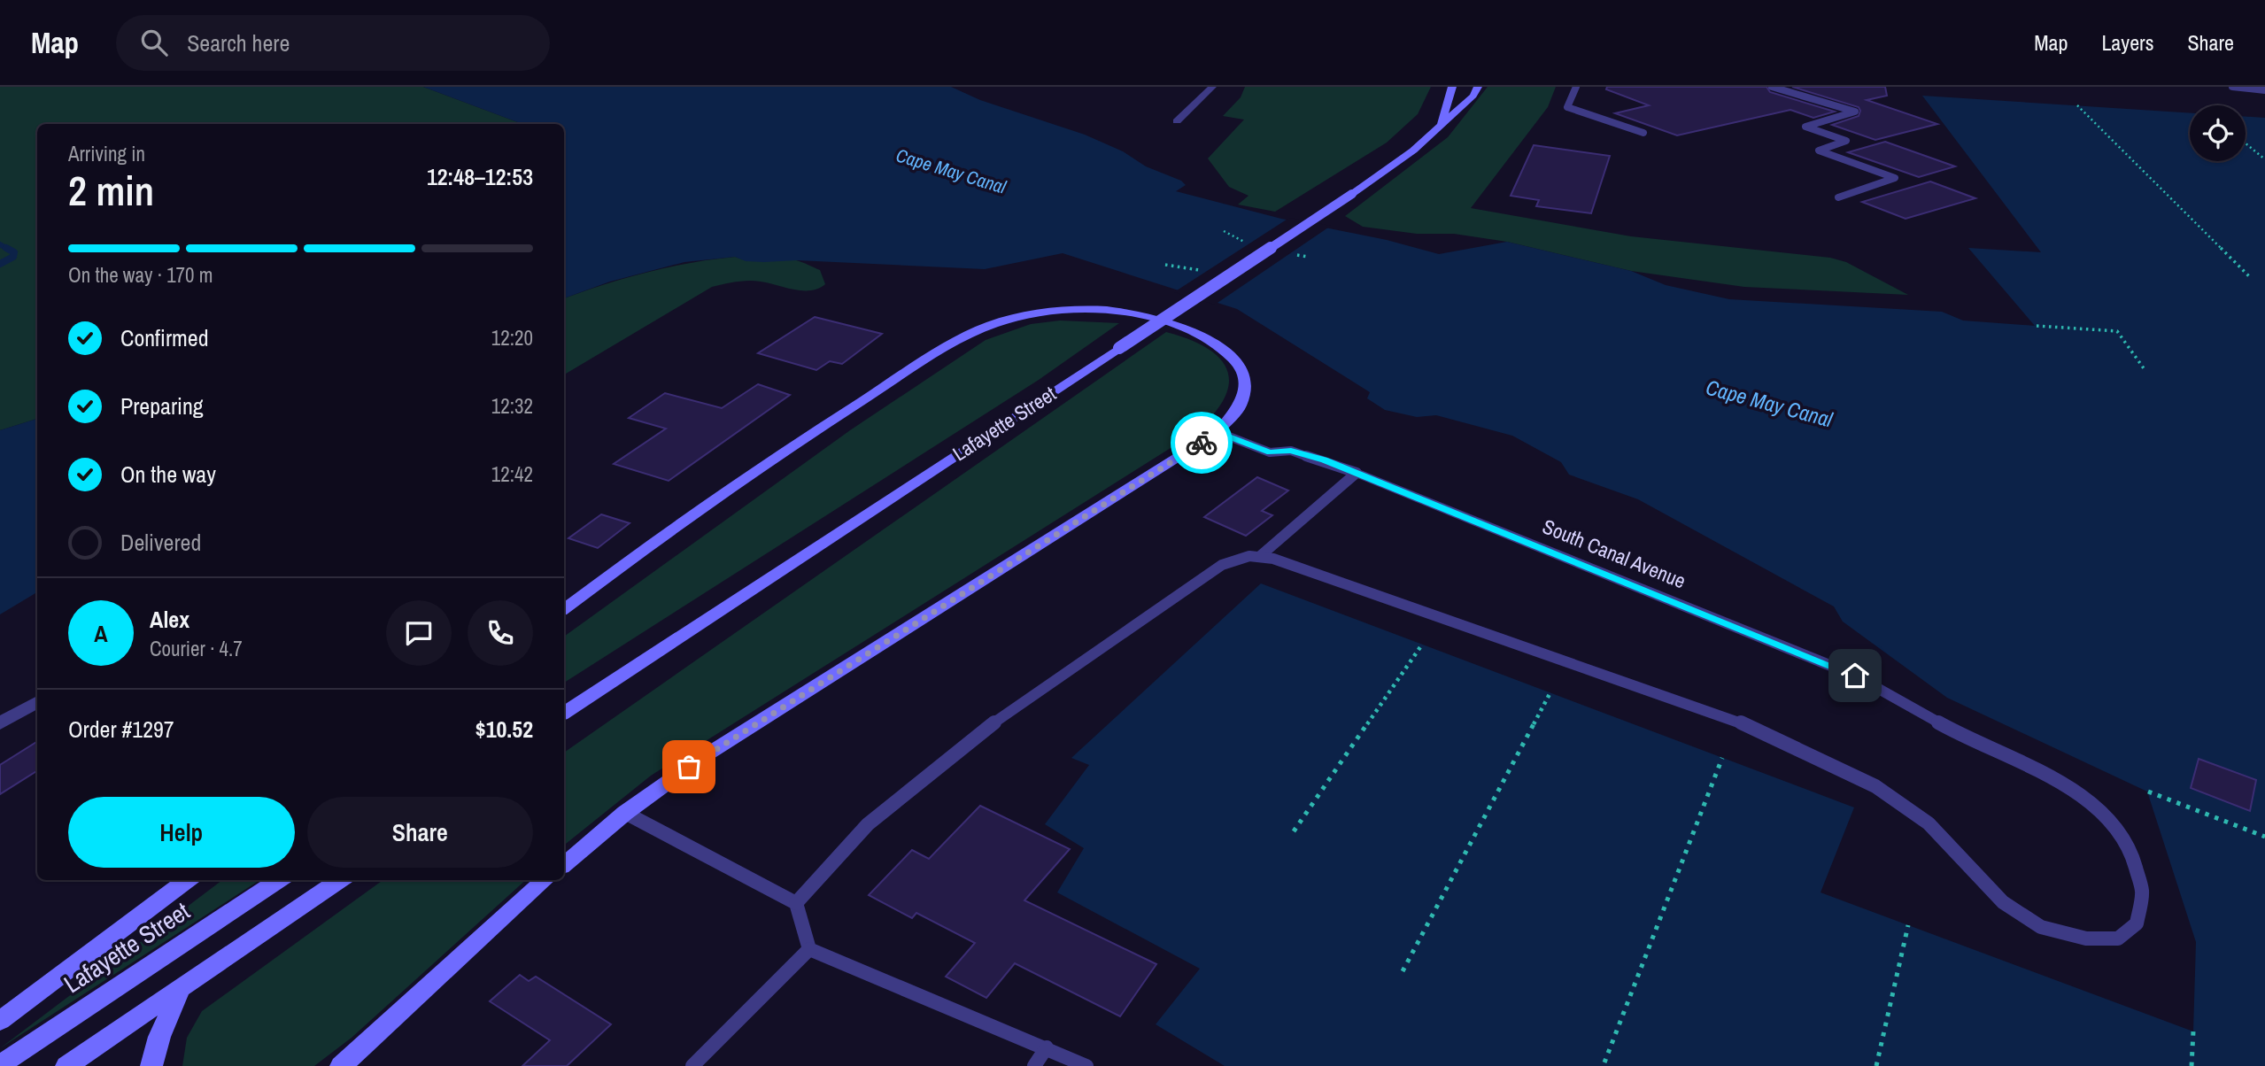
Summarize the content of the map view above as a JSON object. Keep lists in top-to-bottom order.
{
  "streets": {
    "main road": ["Lafayette Street"],
    "street": ["South Canal Avenue"]
  },
  "water": ["Cape May Canal"],
  "page": {
    "header": "Map",
    "search": "Search here",
    "nav": ["Map", "Layers", "Share"],
    "heading": ["2 min", "Arriving in", "12:48–12:53"],
    "panel": [
      "Alex",
      "Courier · 4.7",
      "Order #1297",
      "$10.52"
    ],
    "bar": "On the way · 170 m",
    "list": [
      ["Confirmed", "12:20"],
      ["Preparing", "12:32"],
      ["On the way", "12:42"],
      "Delivered"
    ],
    "round": "A",
    "buttons": ["Help", "Share"]
  }
}
